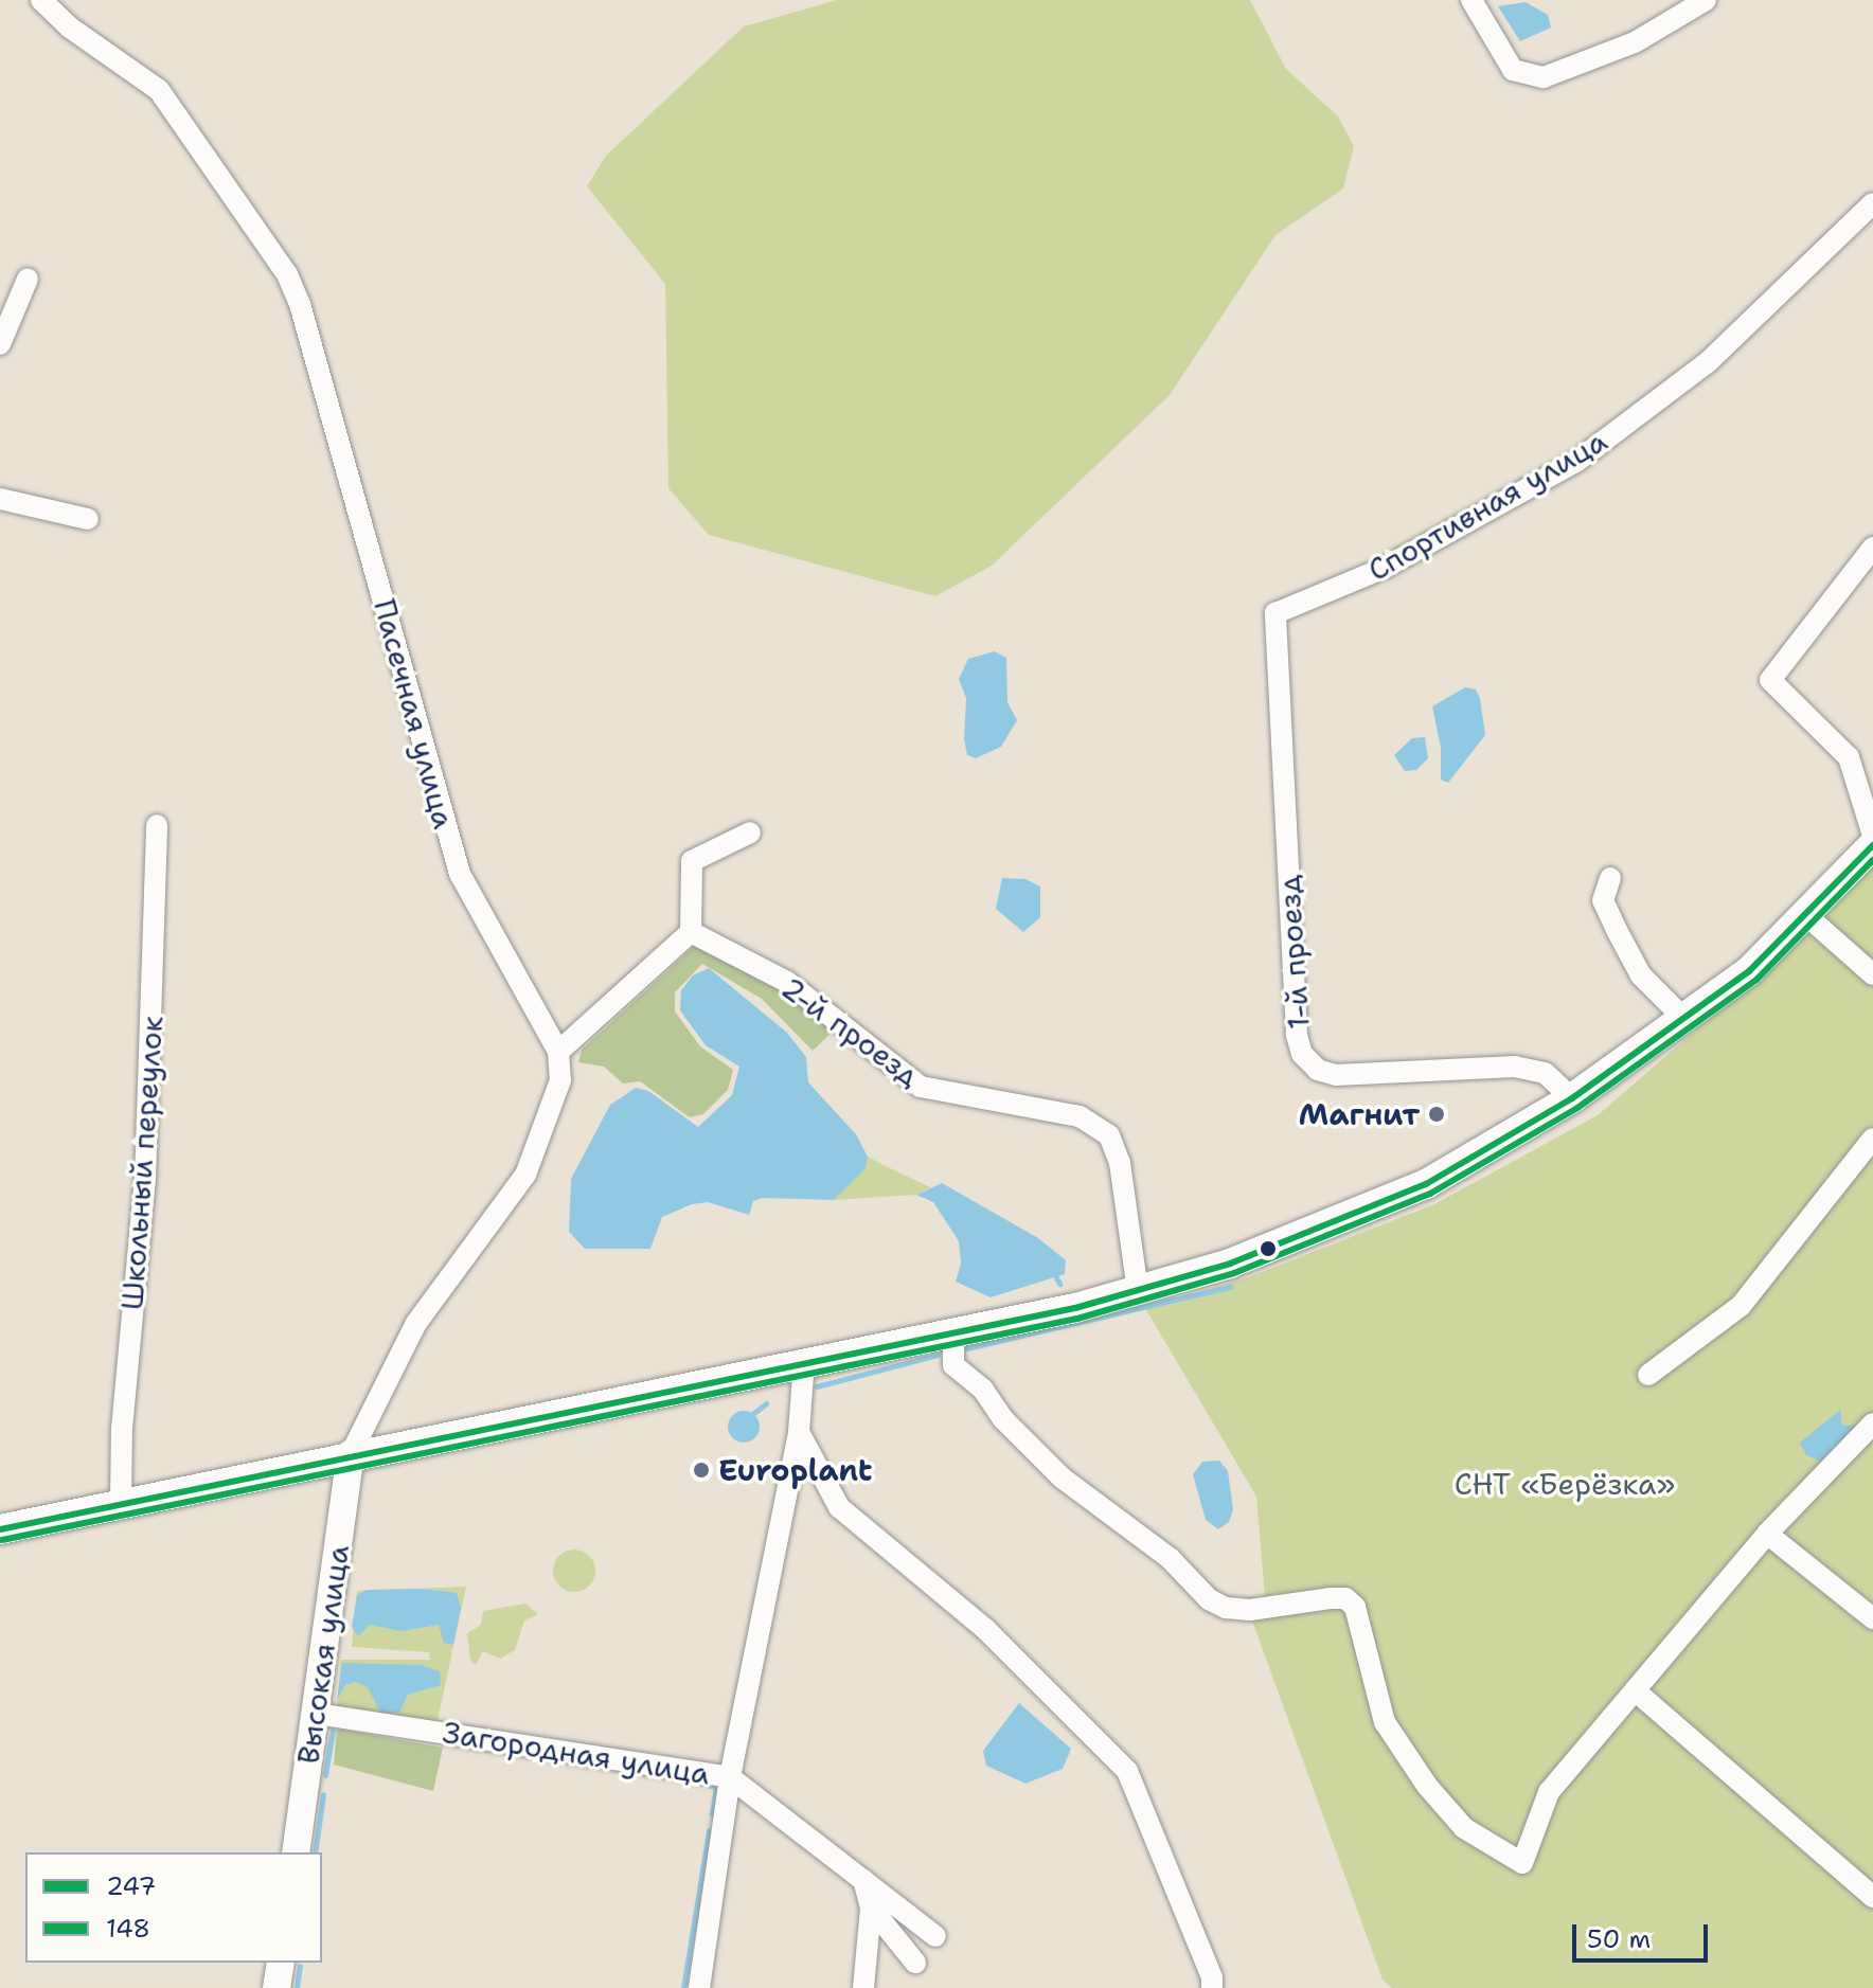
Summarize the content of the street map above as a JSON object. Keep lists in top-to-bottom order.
{
  "streets": {
    "street": [
      "Спортивная улица",
      "Пасечная улица",
      "1-й проезд",
      "2-й проезд",
      "Школьный переулок",
      "Высокая улица",
      "Загородная улица"
    ]
  },
  "crossings": [
    ["Спортивная улица", "1-й проезд"],
    ["Высокая улица", "Загородная улица"]
  ],
  "parks": ["СНТ «Берёзка»"],
  "places": ["Магнит", "Europlant"],
  "lines": ["transit line 247", "transit line 148"],
  "legend": ["247", "148"],
  "scale_bar": "50 m"
}
